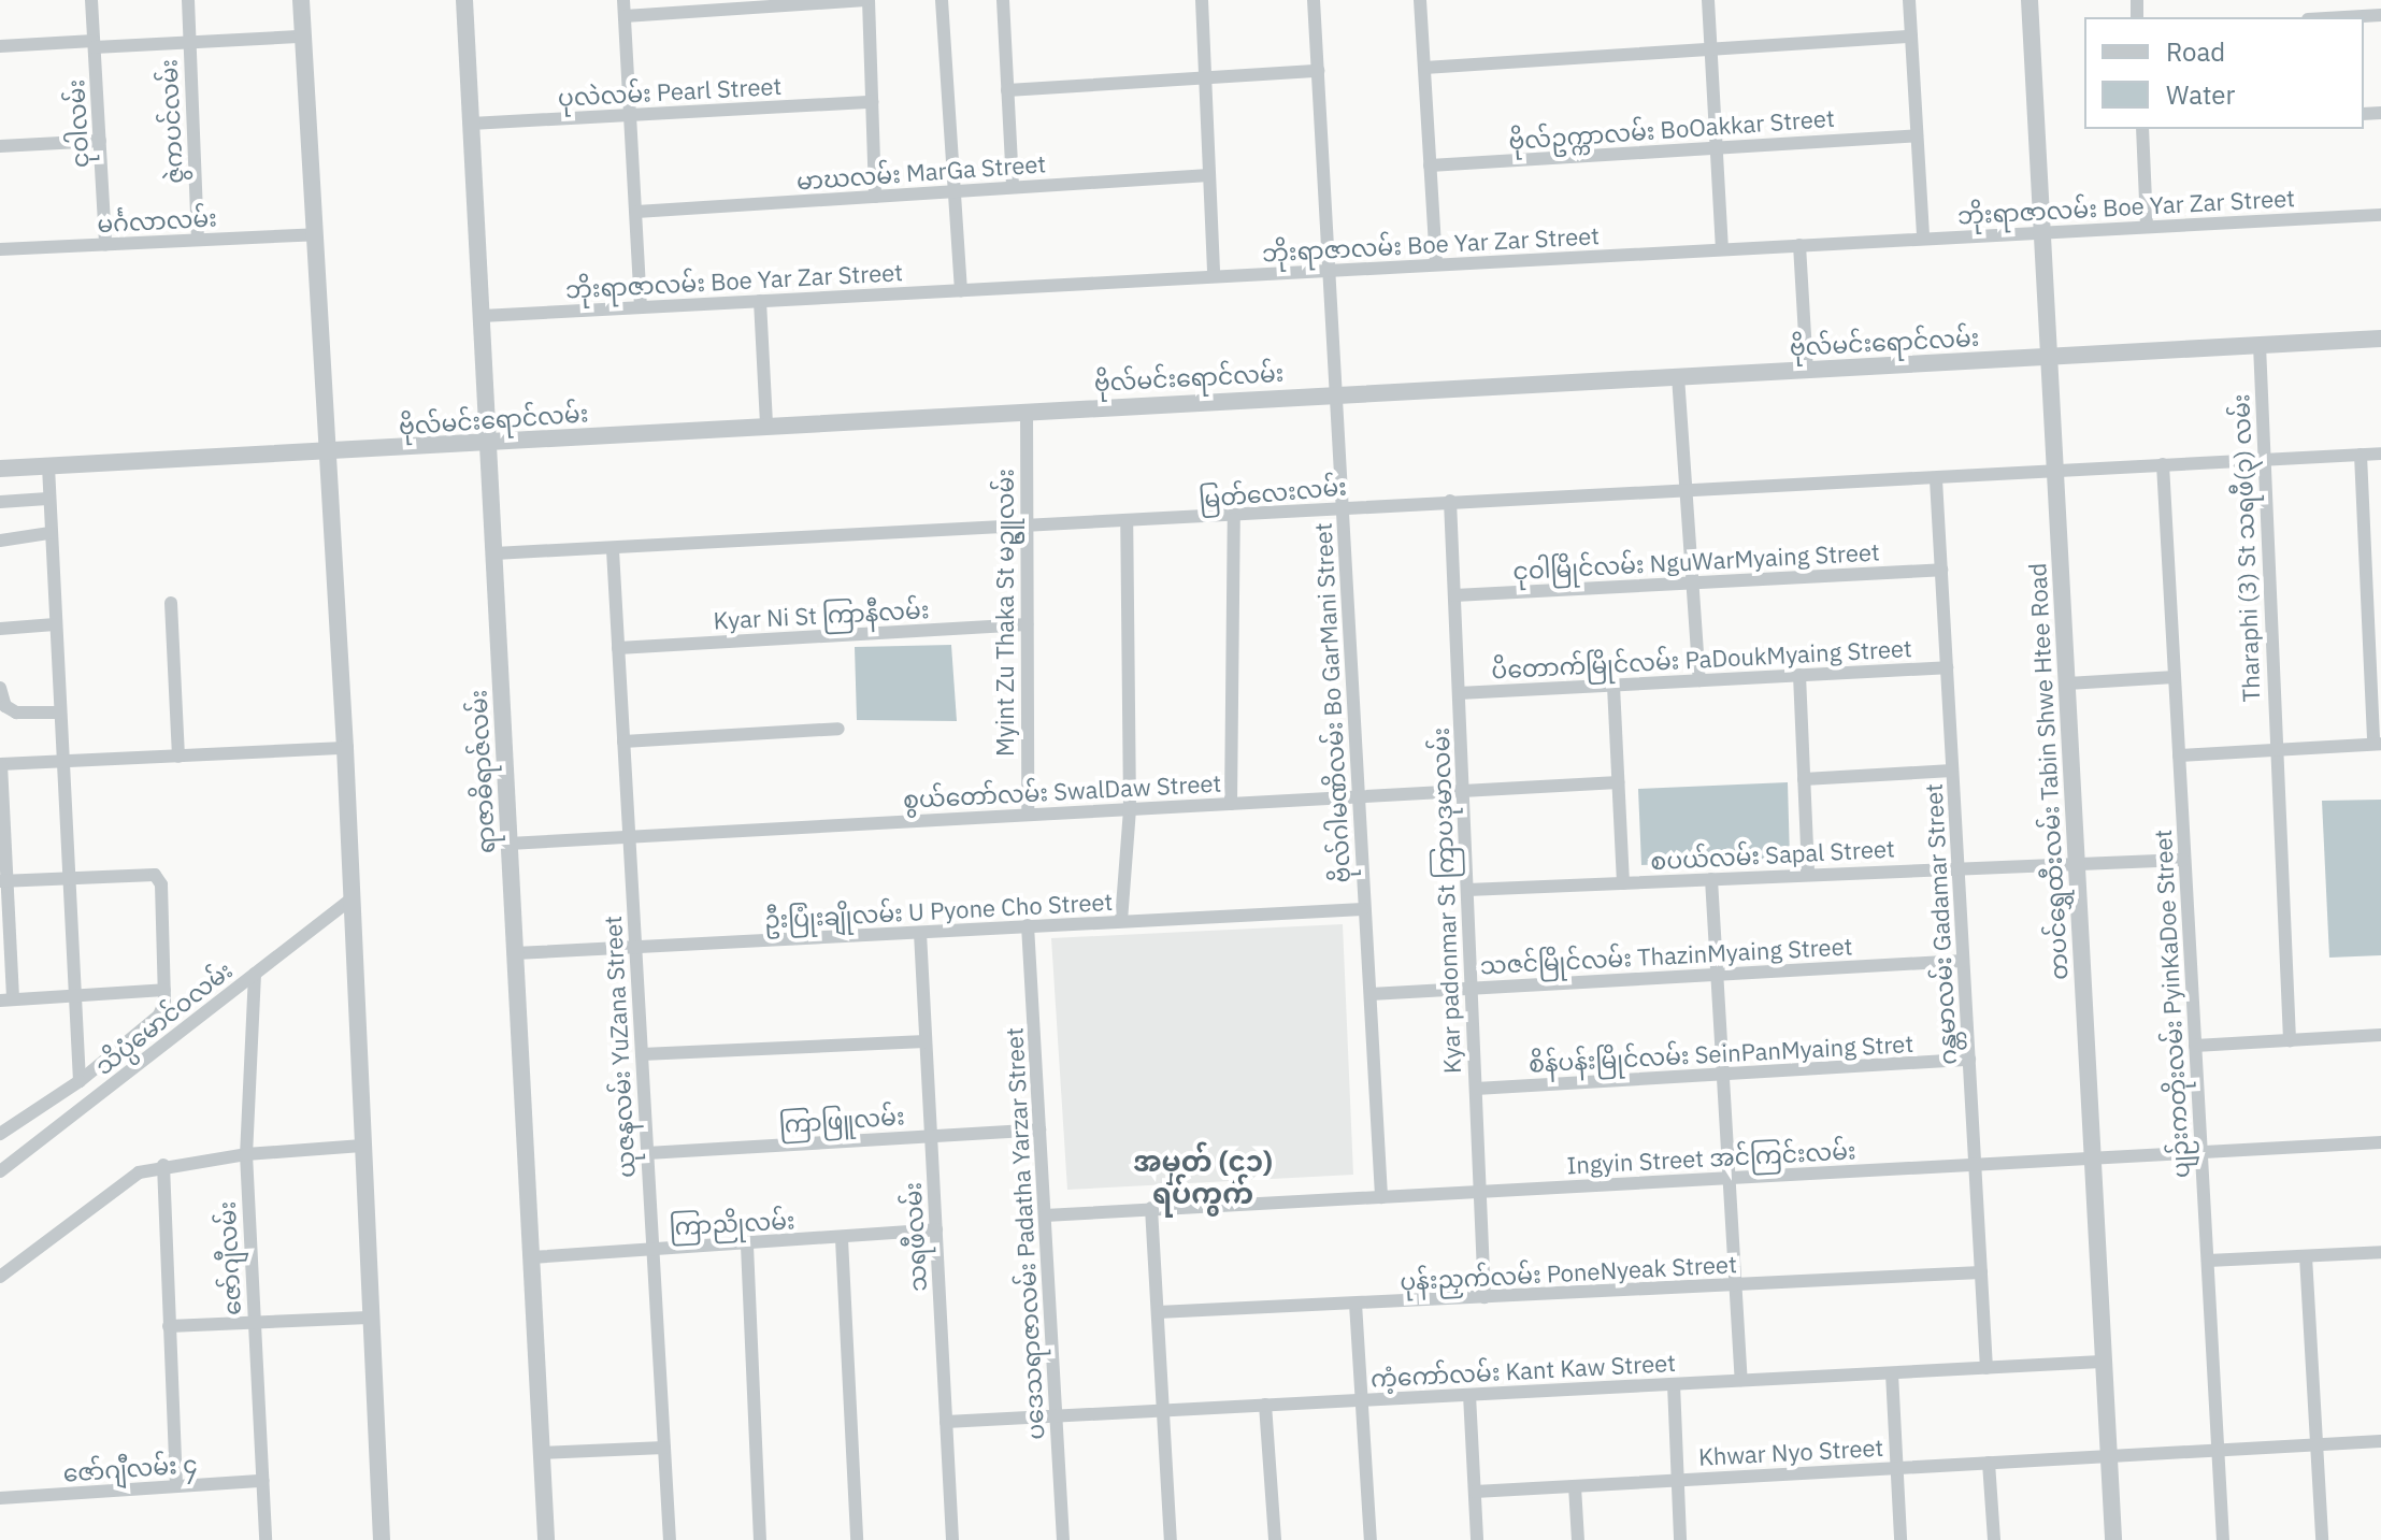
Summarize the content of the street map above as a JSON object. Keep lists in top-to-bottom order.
{
  "streets": {
    "street": [
      "ပုလဲလမ်း Pearl Street",
      "ဇွဲကပင်လမ်း",
      "ငုဝါလမ်း",
      "ဗိုလ်ဥက္ကာလမ်း BoOakkar Street",
      "မာဃလမ်း MarGa Street",
      "ဘိုးရာဇာလမ်း Boe Yar Zar Street",
      "မင်္ဂလာလမ်း",
      "ဗိုလ်မင်းရောင်လမ်း",
      "မြတ်လေးလမ်း",
      "Tharaphi (3) St သရဖီ(၃) လမ်း",
      "ငုဝါမြိုင်လမ်း NguWarMyaing Street",
      "Myint Zu Thaka St မဥ္ဇူလမ်း",
      "Kyar Ni St ကြာနီလမ်း",
      "ပိတောက်မြိုင်လမ်း PaDoukMyaing Street",
      "ဗိုလ်ဂါမဏိလမ်း Bo GarMani Street",
      "ရာဇာဓိရာဇ်လမ်း",
      "တပင်ရွှေထီးလမ်း Tabin Shwe Htee Road",
      "စွယ်တော်လမ်း SwalDaw Street",
      "စပယ်လမ်း Sapal Street",
      "Kyar padonmar St ကြာပဒုမာလမ်း",
      "ဦးပြုံးချိုလမ်း U Pyone Cho Street",
      "ဂန္တမာလမ်း Gadamar Street",
      "သဇင်မြိုင်လမ်း ThazinMyaing Street",
      "ပျဉ်းကတိုးလမ်း PyinKaDoe Street",
      "သိပ္ပံမောင်ဝလမ်း",
      "ယုဇနလမ်း YuZana Street",
      "စိန်ပန်းမြိုင်လမ်း SeinPanMyaing Stret",
      "ကြာဖြူလမ်း",
      "Ingyin Street အင်ကြင်းလမ်း",
      "ကြာညိုလမ်း",
      "ပဒေသရာဇာလမ်း Padatha Yarzar Street",
      "သရဖီလမ်း",
      "ဇော်ဂျီလမ်း",
      "ပုန်းညှက်လမ်း PoneNyeak Street",
      "ကံ့ကော်လမ်း Kant Kaw Street",
      "Khwar Nyo Street",
      "ဇော်ဂျီလမ်း ၄"
    ]
  },
  "crossings": [
    ["ပုလဲလမ်း Pearl Street", "ရာဇာဓိရာဇ်လမ်း"],
    ["ဇွဲကပင်လမ်း", "မင်္ဂလာလမ်း"],
    ["ငုဝါလမ်း", "မင်္ဂလာလမ်း"],
    ["ဘိုးရာဇာလမ်း Boe Yar Zar Street", "ဗိုလ်ဂါမဏိလမ်း Bo GarMani Street"],
    ["ဘိုးရာဇာလမ်း Boe Yar Zar Street", "ရာဇာဓိရာဇ်လမ်း"],
    ["ဘိုးရာဇာလမ်း Boe Yar Zar Street", "တပင်ရွှေထီးလမ်း Tabin Shwe Htee Road"],
    ["ဗိုလ်မင်းရောင်လမ်း", "Tharaphi (3) St သရဖီ(၃) လမ်း"],
    ["ဗိုလ်မင်းရောင်လမ်း", "Myint Zu Thaka St မဥ္ဇူလမ်း"],
    ["ဗိုလ်မင်းရောင်လမ်း", "ဗိုလ်ဂါမဏိလမ်း Bo GarMani Street"],
    ["ဗိုလ်မင်းရောင်လမ်း", "ရာဇာဓိရာဇ်လမ်း"],
    ["ဗိုလ်မင်းရောင်လမ်း", "တပင်ရွှေထီးလမ်း Tabin Shwe Htee Road"],
    ["မြတ်လေးလမ်း", "Tharaphi (3) St သရဖီ(၃) လမ်း"],
    ["မြတ်လေးလမ်း", "Myint Zu Thaka St မဥ္ဇူလမ်း"],
    ["မြတ်လေးလမ်း", "ဗိုလ်ဂါမဏိလမ်း Bo GarMani Street"],
    ["မြတ်လေးလမ်း", "ရာဇာဓိရာဇ်လမ်း"],
    ["မြတ်လေးလမ်း", "တပင်ရွှေထီးလမ်း Tabin Shwe Htee Road"],
    ["မြတ်လေးလမ်း", "Kyar padonmar St ကြာပဒုမာလမ်း"],
    ["မြတ်လေးလမ်း", "ဂန္တမာလမ်း Gadamar Street"],
    ["မြတ်လေးလမ်း", "ပျဉ်းကတိုးလမ်း PyinKaDoe Street"],
    ["မြတ်လေးလမ်း", "ယုဇနလမ်း YuZana Street"],
    ["ငုဝါမြိုင်လမ်း NguWarMyaing Street", "Kyar padonmar St ကြာပဒုမာလမ်း"],
    ["ငုဝါမြိုင်လမ်း NguWarMyaing Street", "ဂန္တမာလမ်း Gadamar Street"],
    ["Myint Zu Thaka St မဥ္ဇူလမ်း", "Kyar Ni St ကြာနီလမ်း"],
    ["Myint Zu Thaka St မဥ္ဇူလမ်း", "စွယ်တော်လမ်း SwalDaw Street"],
    ["Kyar Ni St ကြာနီလမ်း", "ယုဇနလမ်း YuZana Street"],
    ["ပိတောက်မြိုင်လမ်း PaDoukMyaing Street", "Kyar padonmar St ကြာပဒုမာလမ်း"],
    ["ပိတောက်မြိုင်လမ်း PaDoukMyaing Street", "ဂန္တမာလမ်း Gadamar Street"],
    ["ဗိုလ်ဂါမဏိလမ်း Bo GarMani Street", "စွယ်တော်လမ်း SwalDaw Street"],
    ["ဗိုလ်ဂါမဏိလမ်း Bo GarMani Street", "ဦးပြုံးချိုလမ်း U Pyone Cho Street"],
    ["ဗိုလ်ဂါမဏိလမ်း Bo GarMani Street", "သဇင်မြိုင်လမ်း ThazinMyaing Street"],
    ["ဗိုလ်ဂါမဏိလမ်း Bo GarMani Street", "Ingyin Street အင်ကြင်းလမ်း"],
    ["ရာဇာဓိရာဇ်လမ်း", "စွယ်တော်လမ်း SwalDaw Street"],
    ["ရာဇာဓိရာဇ်လမ်း", "ဦးပြုံးချိုလမ်း U Pyone Cho Street"],
    ["ရာဇာဓိရာဇ်လမ်း", "ကြာညိုလမ်း"],
    ["တပင်ရွှေထီးလမ်း Tabin Shwe Htee Road", "စပယ်လမ်း Sapal Street"],
    ["တပင်ရွှေထီးလမ်း Tabin Shwe Htee Road", "Ingyin Street အင်ကြင်းလမ်း"],
    ["တပင်ရွှေထီးလမ်း Tabin Shwe Htee Road", "ကံ့ကော်လမ်း Kant Kaw Street"],
    ["တပင်ရွှေထီးလမ်း Tabin Shwe Htee Road", "Khwar Nyo Street"],
    ["စွယ်တော်လမ်း SwalDaw Street", "Kyar padonmar St ကြာပဒုမာလမ်း"],
    ["စွယ်တော်လမ်း SwalDaw Street", "ယုဇနလမ်း YuZana Street"],
    ["စပယ်လမ်း Sapal Street", "Kyar padonmar St ကြာပဒုမာလမ်း"],
    ["စပယ်လမ်း Sapal Street", "ဂန္တမာလမ်း Gadamar Street"],
    ["စပယ်လမ်း Sapal Street", "ပျဉ်းကတိုးလမ်း PyinKaDoe Street"],
    ["Kyar padonmar St ကြာပဒုမာလမ်း", "သဇင်မြိုင်လမ်း ThazinMyaing Street"],
    ["Kyar padonmar St ကြာပဒုမာလမ်း", "စိန်ပန်းမြိုင်လမ်း SeinPanMyaing Stret"],
    ["Kyar padonmar St ကြာပဒုမာလမ်း", "Ingyin Street အင်ကြင်းလမ်း"],
    ["Kyar padonmar St ကြာပဒုမာလမ်း", "ပုန်းညှက်လမ်း PoneNyeak Street"],
    ["ဦးပြုံးချိုလမ်း U Pyone Cho Street", "ယုဇနလမ်း YuZana Street"],
    ["ဦးပြုံးချိုလမ်း U Pyone Cho Street", "ပဒေသရာဇာလမ်း Padatha Yarzar Street"],
    ["ဦးပြုံးချိုလမ်း U Pyone Cho Street", "သရဖီလမ်း"],
    ["ဂန္တမာလမ်း Gadamar Street", "သဇင်မြိုင်လမ်း ThazinMyaing Street"],
    ["ဂန္တမာလမ်း Gadamar Street", "စိန်ပန်းမြိုင်လမ်း SeinPanMyaing Stret"],
    ["ဂန္တမာလမ်း Gadamar Street", "Ingyin Street အင်ကြင်းလမ်း"],
    ["ဂန္တမာလမ်း Gadamar Street", "ပုန်းညှက်လမ်း PoneNyeak Street"],
    ["ဂန္တမာလမ်း Gadamar Street", "ကံ့ကော်လမ်း Kant Kaw Street"],
    ["ပျဉ်းကတိုးလမ်း PyinKaDoe Street", "Ingyin Street အင်ကြင်းလမ်း"],
    ["ပျဉ်းကတိုးလမ်း PyinKaDoe Street", "Khwar Nyo Street"],
    ["သိပ္ပံမောင်ဝလမ်း", "ဇော်ဂျီလမ်း"],
    ["ယုဇနလမ်း YuZana Street", "ကြာဖြူလမ်း"],
    ["ယုဇနလမ်း YuZana Street", "ကြာညိုလမ်း"],
    ["ကြာဖြူလမ်း", "ပဒေသရာဇာလမ်း Padatha Yarzar Street"],
    ["ကြာဖြူလမ်း", "သရဖီလမ်း"],
    ["Ingyin Street အင်ကြင်းလမ်း", "ပဒေသရာဇာလမ်း Padatha Yarzar Street"],
    ["ကြာညိုလမ်း", "သရဖီလမ်း"],
    ["ပဒေသရာဇာလမ်း Padatha Yarzar Street", "ကံ့ကော်လမ်း Kant Kaw Street"],
    ["သရဖီလမ်း", "ကံ့ကော်လမ်း Kant Kaw Street"],
    ["ဇော်ဂျီလမ်း", "ဇော်ဂျီလမ်း ၄"]
  ],
  "districts": ["အမှတ် (၄၁) ရပ်ကွက်"],
  "legend": ["Road", "Water"]
}
